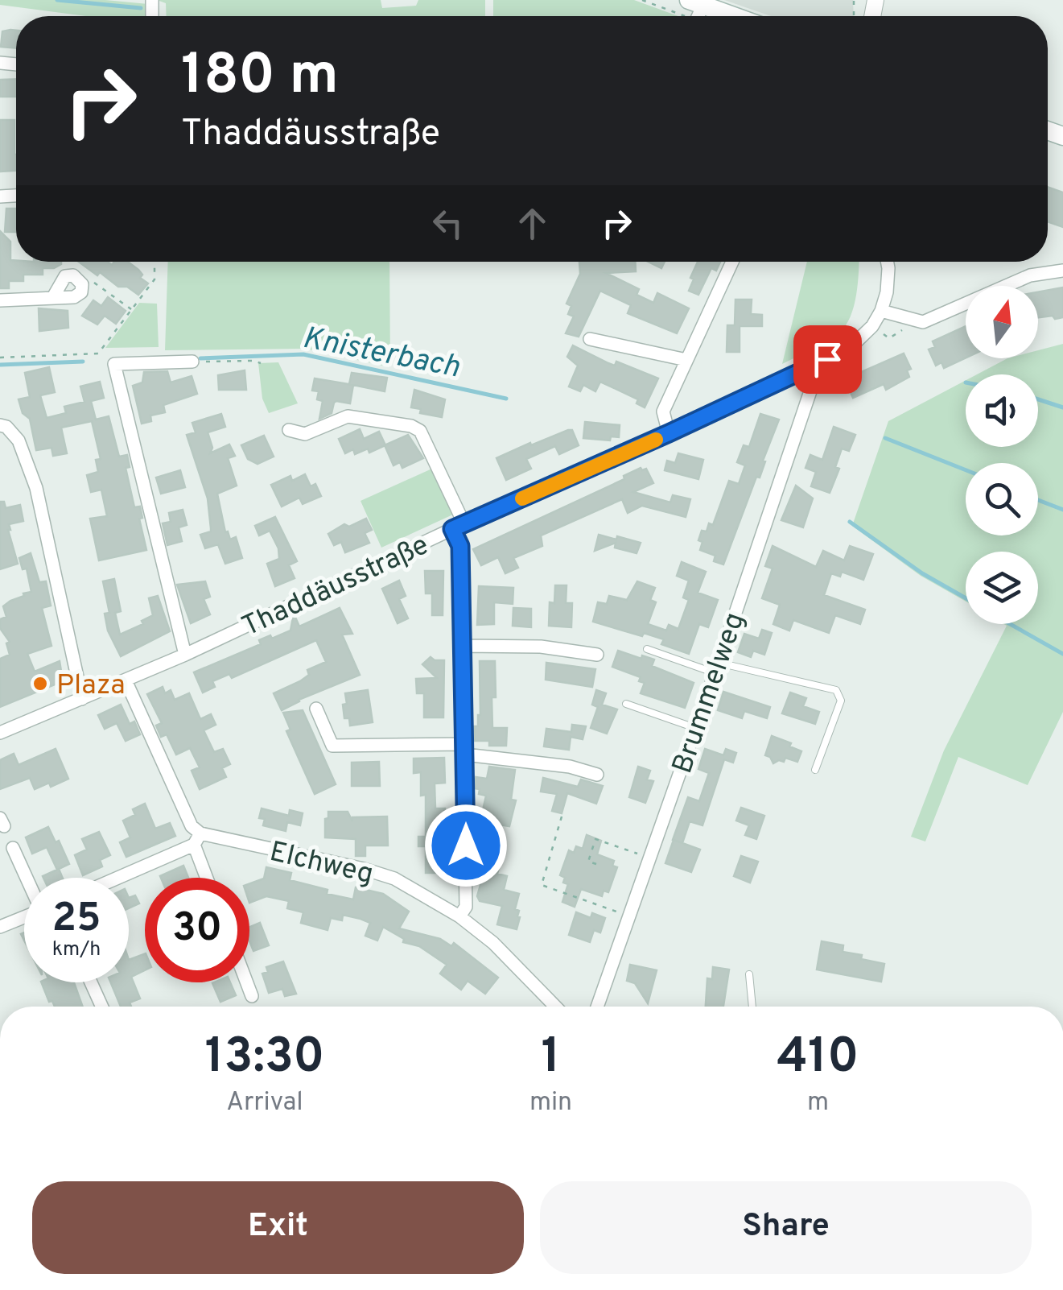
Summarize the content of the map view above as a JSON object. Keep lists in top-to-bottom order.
{
  "streets": {
    "street": ["Thaddäusstraße", "Brummelweg", "Elchweg"]
  },
  "crossings": [
    ["Thaddäusstraße", "Brummelweg"]
  ],
  "water": ["Knisterbach"],
  "places": ["Plaza"],
  "north": "top",
  "page": {
    "turn": ["180 m", "Thaddäusstraße"],
    "speed": "25 km/h",
    "limit": "30",
    "eta": [
      "13:30",
      "Arrival",
      "1",
      "min",
      "410",
      "m"
    ],
    "buttons": ["Exit", "Share"]
  }
}
